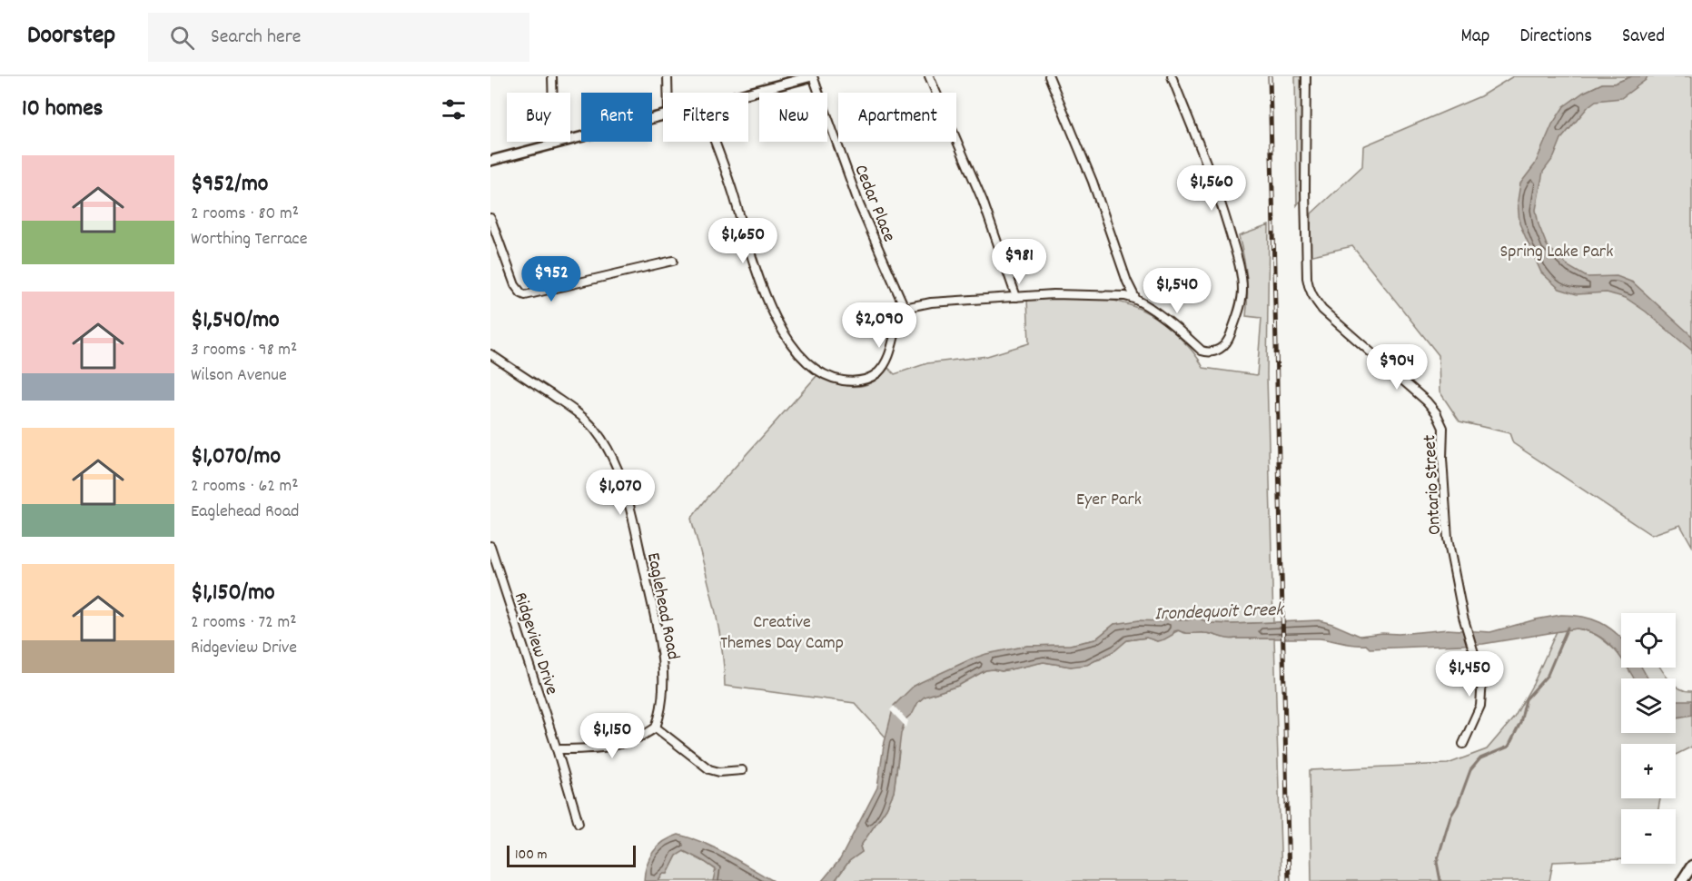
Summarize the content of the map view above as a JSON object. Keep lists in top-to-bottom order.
{
  "streets": {
    "street": [
      "Cedar Place",
      "Ontario Street",
      "Eaglehead Road",
      "Ridgeview Drive"
    ]
  },
  "water": ["Irondequoit Creek"],
  "parks": ["Spring Lake Park", "Eyer Park", "Creative Themes Day Camp"],
  "scale_bar": "100 m",
  "page": {
    "header": "Doorstep",
    "search": "Search here",
    "nav": ["Map", "Directions", "Saved"],
    "heading": "10 homes",
    "chip": [
      "Buy",
      "Rent",
      "Filters",
      "New",
      "Apartment"
    ],
    "list": [
      {
        "name": "$952/mo",
        "note": "2 rooms · 80 m² · Worthing Terrace"
      },
      {
        "name": "$1,540/mo",
        "note": "3 rooms · 98 m² · Wilson Avenue"
      },
      {
        "name": "$1,070/mo",
        "note": "2 rooms · 62 m² · Eaglehead Road"
      },
      {
        "name": "$1,150/mo",
        "note": "2 rooms · 72 m² · Ridgeview Drive"
      }
    ],
    "price": [
      "$1,560",
      "$1,650",
      "$981",
      "$952",
      "$1,540",
      "$2,090",
      "$904",
      "$1,070",
      "$1,450",
      "$1,150"
    ],
    "map_buttons": ["+", "−"],
    "scale": "100 m"
  }
}
